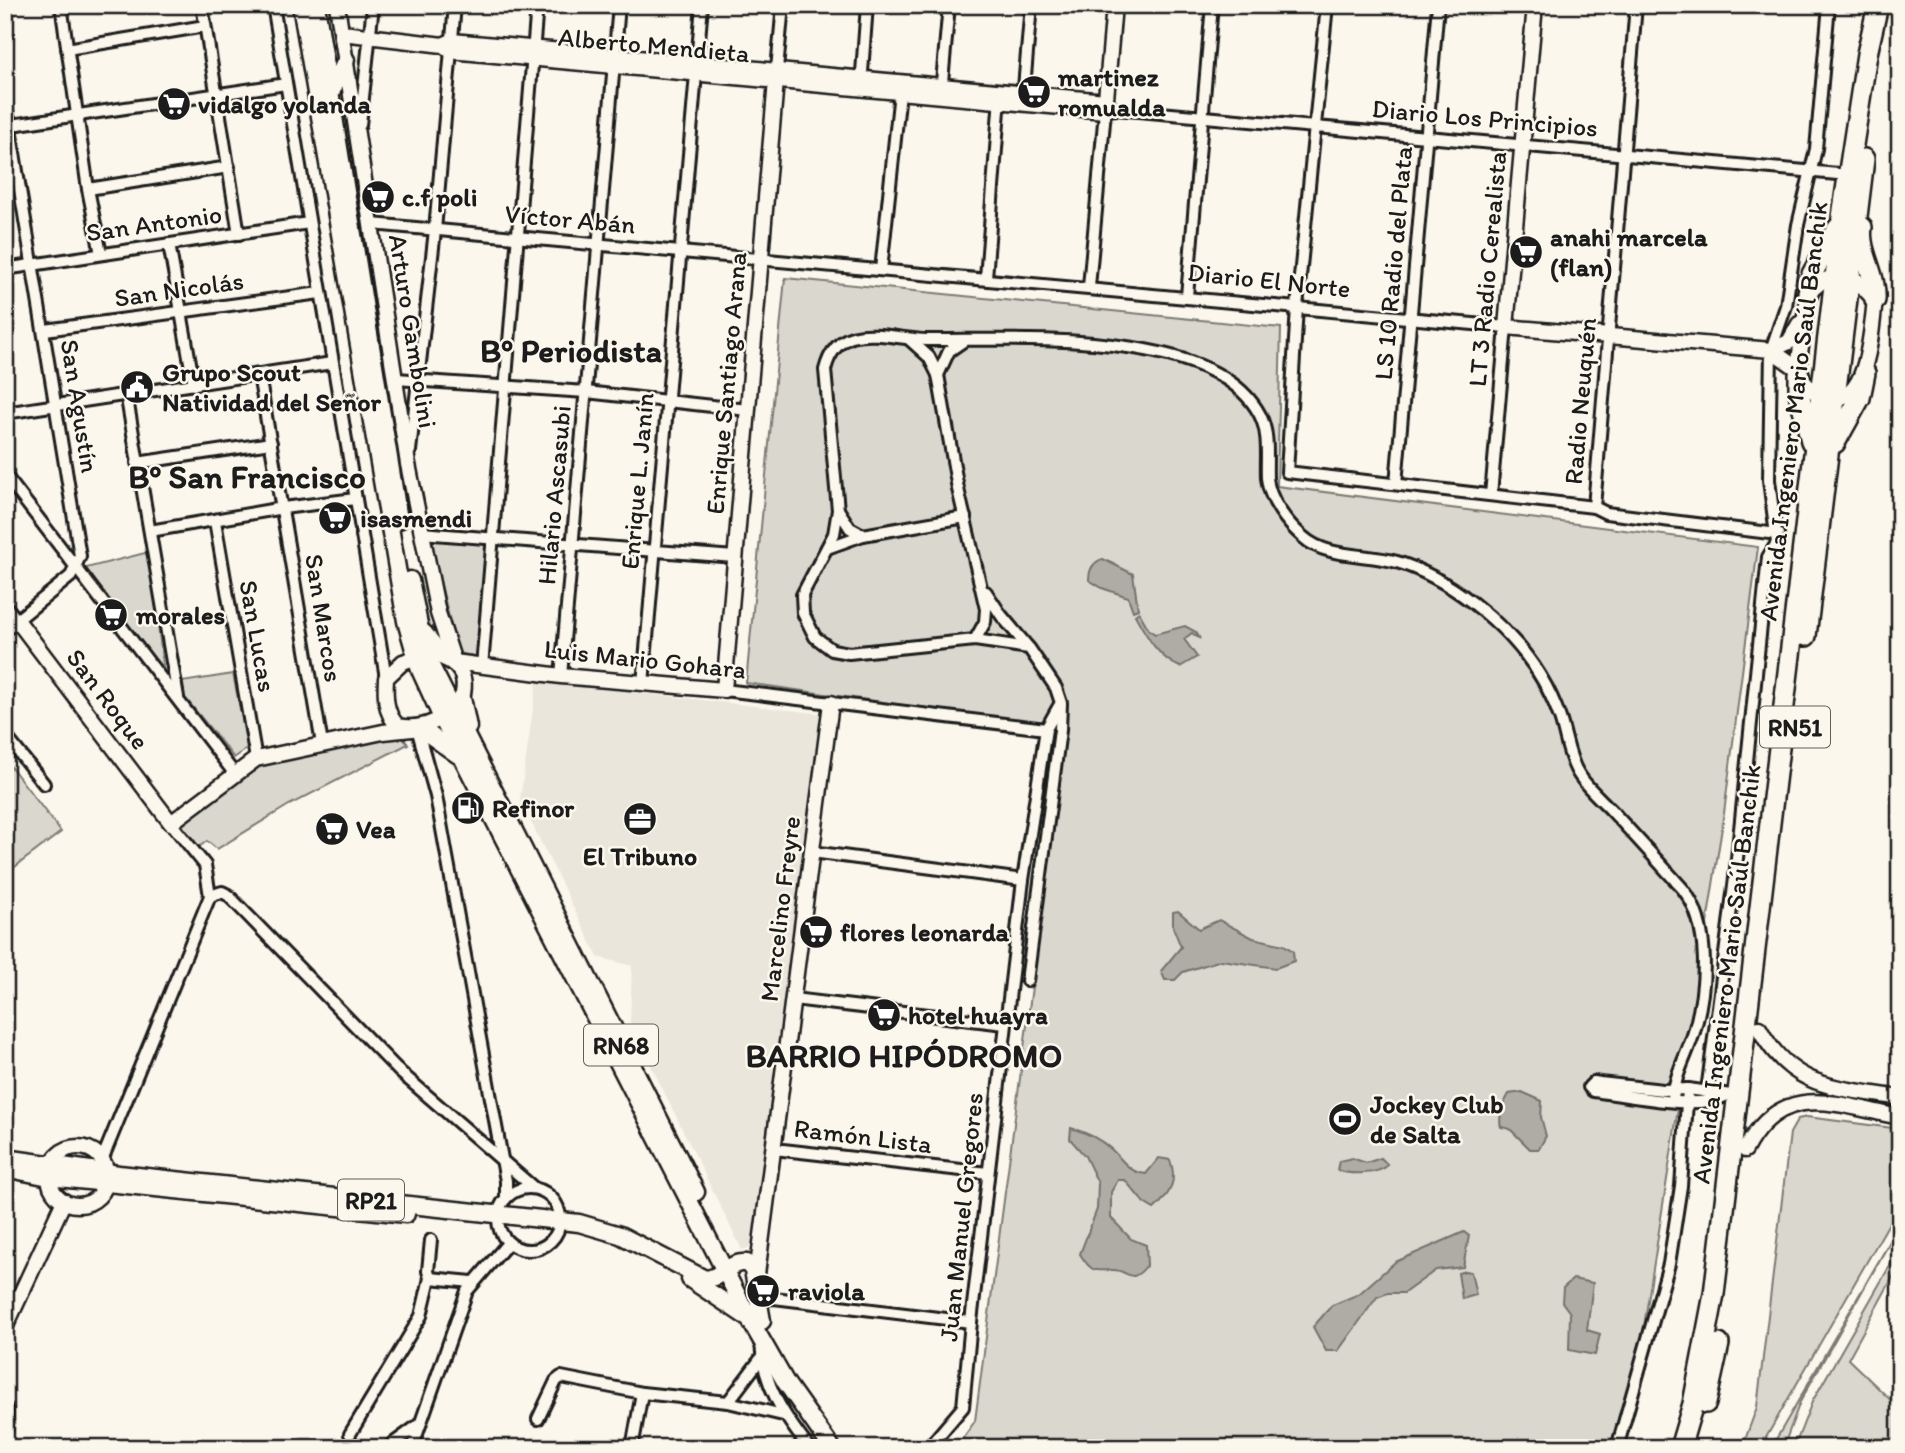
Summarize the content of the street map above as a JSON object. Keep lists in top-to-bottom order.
{
  "streets": {
    "highway": ["Avenida Ingeniero Mario Saúl Banchik", "RN51"],
    "main road": ["RN68", "RP21"],
    "street": [
      "Alberto Mendieta",
      "Diario Los Principios",
      "Víctor Abán",
      "San Antonio",
      "LS 10 Radio del Plata",
      "LT 3 Radio Cerealista",
      "Diario El Norte",
      "San Nicolás",
      "Arturo Gambolini",
      "Enrique Santiago Arana",
      "Radio Neuquén",
      "San Agustín",
      "Enrique L. Janín",
      "Hilario Ascasubi",
      "San Marcos",
      "San Lucas",
      "Luis Mario Gohara",
      "San Roque",
      "Marcelino Freyre",
      "Ramón Lista",
      "Juan Manuel Gregores"
    ]
  },
  "crossings": [
    ["Alberto Mendieta", "Diario Los Principios"],
    ["Alberto Mendieta", "Arturo Gambolini"],
    ["Alberto Mendieta", "Enrique Santiago Arana"],
    ["Alberto Mendieta", "Enrique L. Janín"],
    ["Alberto Mendieta", "Hilario Ascasubi"],
    ["Diario Los Principios", "LS 10 Radio del Plata"],
    ["Diario Los Principios", "LT 3 Radio Cerealista"],
    ["Diario Los Principios", "Enrique Santiago Arana"],
    ["Diario Los Principios", "Radio Neuquén"],
    ["Diario Los Principios", "Avenida Ingeniero Mario Saúl Banchik"],
    ["Víctor Abán", "Diario El Norte"],
    ["Víctor Abán", "Arturo Gambolini"],
    ["Víctor Abán", "Enrique Santiago Arana"],
    ["Víctor Abán", "Enrique L. Janín"],
    ["Víctor Abán", "Hilario Ascasubi"],
    ["San Antonio", "San Agustín"],
    ["LS 10 Radio del Plata", "Diario El Norte"],
    ["LT 3 Radio Cerealista", "Diario El Norte"],
    ["Diario El Norte", "Enrique Santiago Arana"],
    ["Diario El Norte", "Radio Neuquén"],
    ["San Nicolás", "San Agustín"],
    ["Arturo Gambolini", "Luis Mario Gohara"],
    ["Arturo Gambolini", "RN68"],
    ["Enrique Santiago Arana", "Luis Mario Gohara"],
    ["Enrique L. Janín", "Luis Mario Gohara"],
    ["Hilario Ascasubi", "Luis Mario Gohara"],
    ["Luis Mario Gohara", "Marcelino Freyre"],
    ["Luis Mario Gohara", "RN68"],
    ["Luis Mario Gohara", "Juan Manuel Gregores"],
    ["Marcelino Freyre", "Ramón Lista"],
    ["RN68", "RP21"],
    ["Ramón Lista", "Juan Manuel Gregores"]
  ],
  "districts": ["Bº Periodista", "Bº San Francisco", "BARRIO HIPÓDROMO"],
  "places": {
    "supermarket": [
      "martinez romualda",
      "vidalgo yolanda",
      "c.f poli",
      "anahi marcela (flan)",
      "isasmendi",
      "morales",
      "Vea",
      "flores leonarda",
      "hotel huayra",
      "raviola"
    ],
    "public building": ["Grupo Scout Natividad del Señor"],
    "fuel station": ["Refinor"],
    "office": ["El Tribuno"],
    "sports": ["Jockey Club de Salta"]
  }
}
